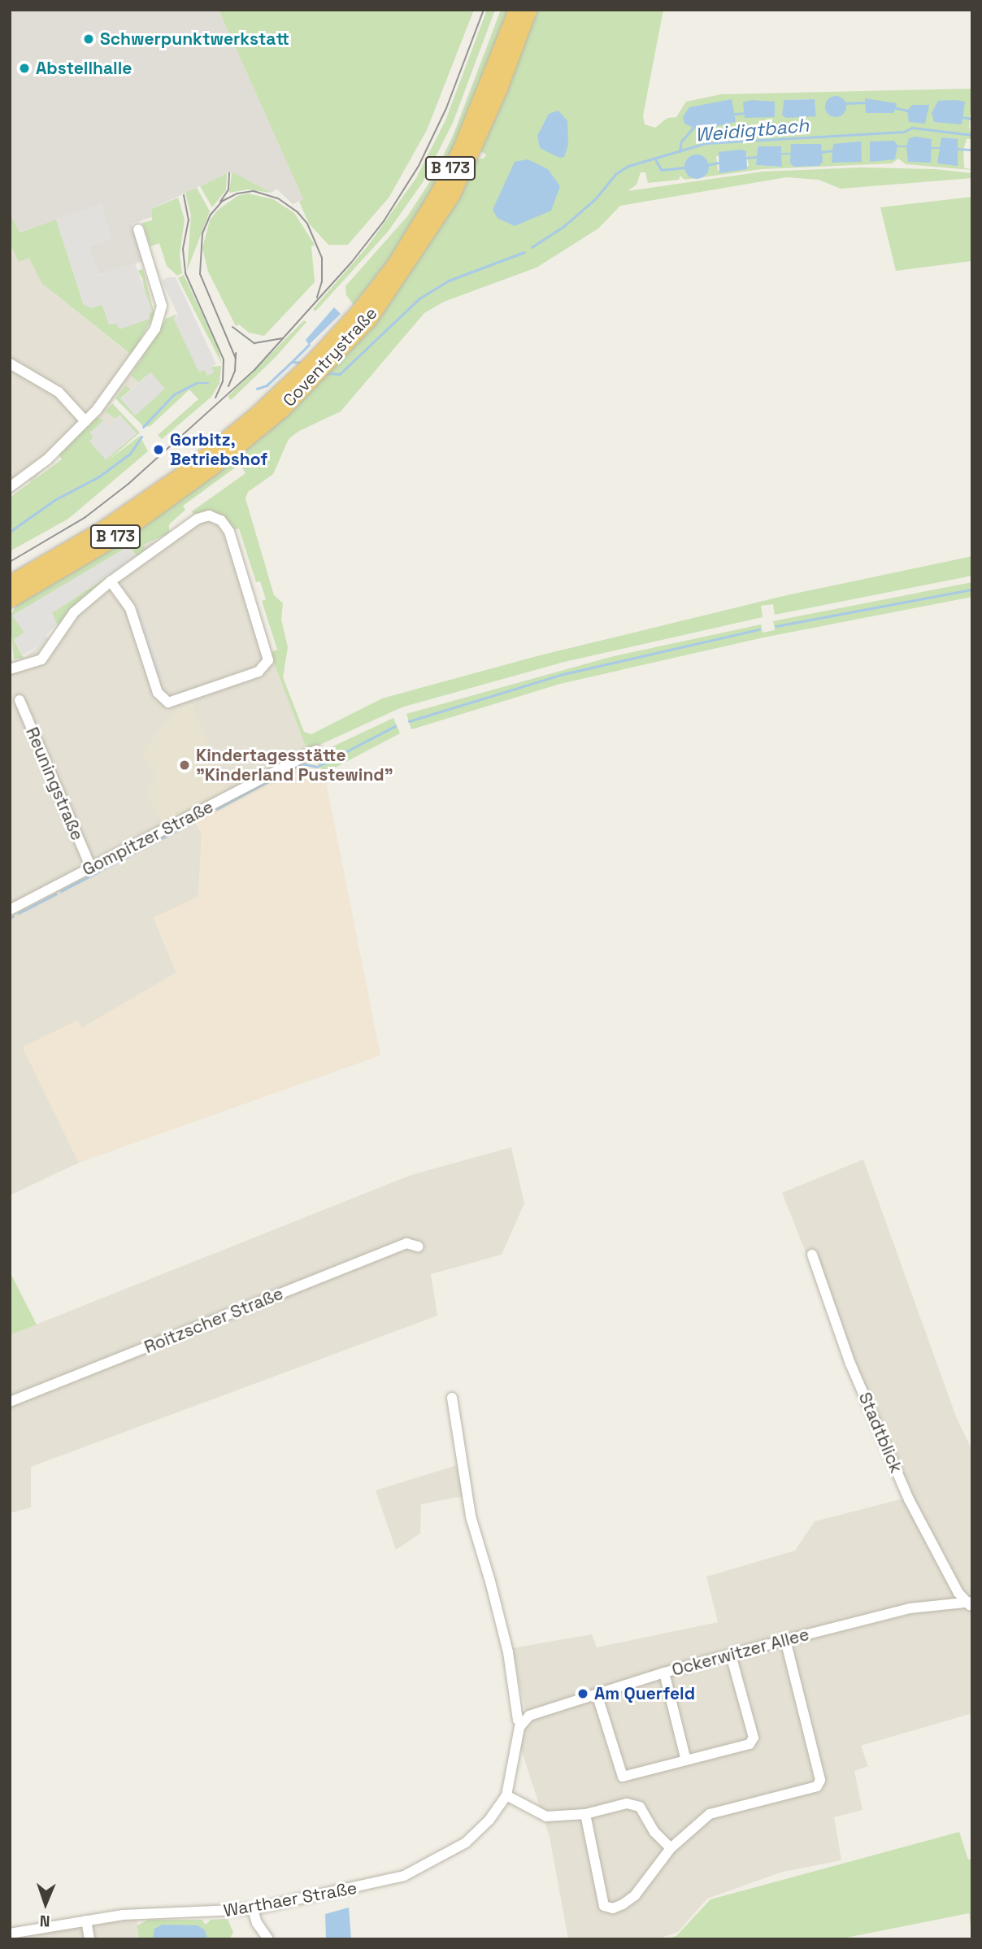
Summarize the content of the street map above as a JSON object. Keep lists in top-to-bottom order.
{
  "streets": {
    "highway": ["B 173", "Coventrystraße"],
    "street": [
      "Reuningstraße",
      "Gompitzer Straße",
      "Roitzscher Straße",
      "Stadtblick",
      "Ockerwitzer Allee",
      "Warthaer Straße"
    ]
  },
  "crossings": [
    ["Reuningstraße", "Gompitzer Straße"],
    ["Stadtblick", "Ockerwitzer Allee"]
  ],
  "water": ["Weidigtbach"],
  "places": [
    "Schwerpunktwerkstatt",
    "Abstellhalle",
    "Gorbitz, Betriebshof",
    "Kindertagesstätte \"Kinderland Pustewind\"",
    "Am Querfeld"
  ],
  "north": "bottom"
}
